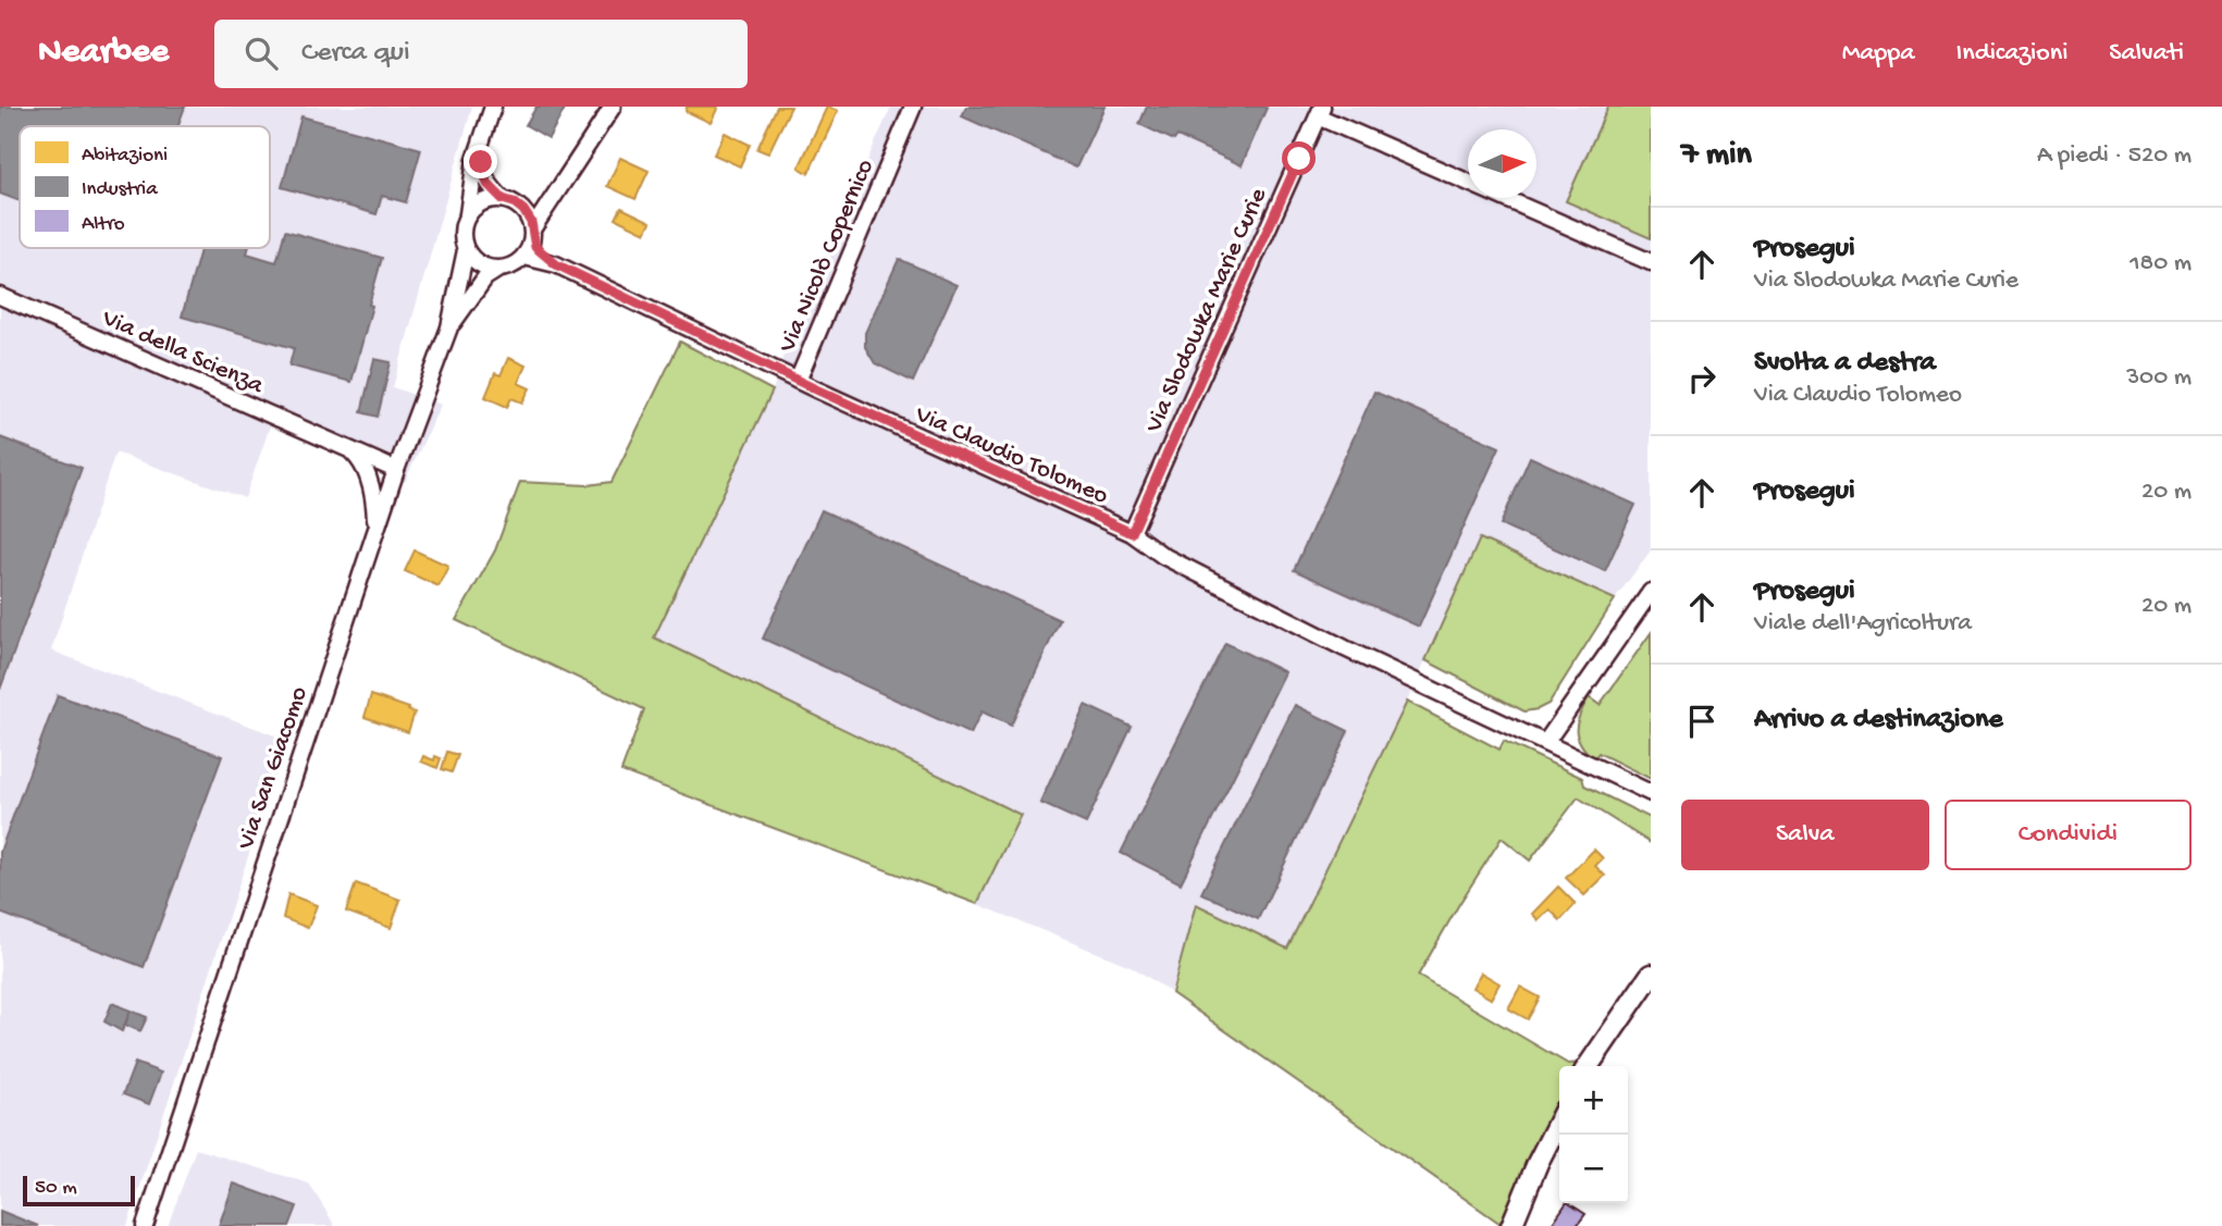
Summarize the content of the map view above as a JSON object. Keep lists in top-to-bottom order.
{
  "streets": {
    "street": [
      "Via Nicolò Copernico",
      "Via Slodowka Marie Curie",
      "Via della Scienza",
      "Via Claudio Tolomeo",
      "Via San Giacomo"
    ]
  },
  "crossings": [
    ["Via Nicolò Copernico", "Via Claudio Tolomeo"],
    ["Via Slodowka Marie Curie", "Via Claudio Tolomeo"],
    ["Via della Scienza", "Via San Giacomo"],
    ["Via Claudio Tolomeo", "Via San Giacomo"]
  ],
  "legend": ["Abitazioni", "Industria", "Altro"],
  "scale_bar": "50 m",
  "north": "right",
  "page": {
    "header": "Nearbee",
    "search": "Cerca qui",
    "nav": ["Mappa", "Indicazioni", "Salvati"],
    "heading": ["7 min", "A piedi · 520 m"],
    "list": [
      ["Prosegui", "Via Slodowka Marie Curie", "180 m"],
      ["Svolta a destra", "Via Claudio Tolomeo", "300 m"],
      ["Prosegui", "20 m"],
      ["Prosegui", "Viale dell'Agricoltura", "20 m"],
      "Arrivo a destinazione"
    ],
    "buttons": ["Salva", "Condividi"],
    "map_buttons": ["+", "−"],
    "scale": "50 m"
  }
}
